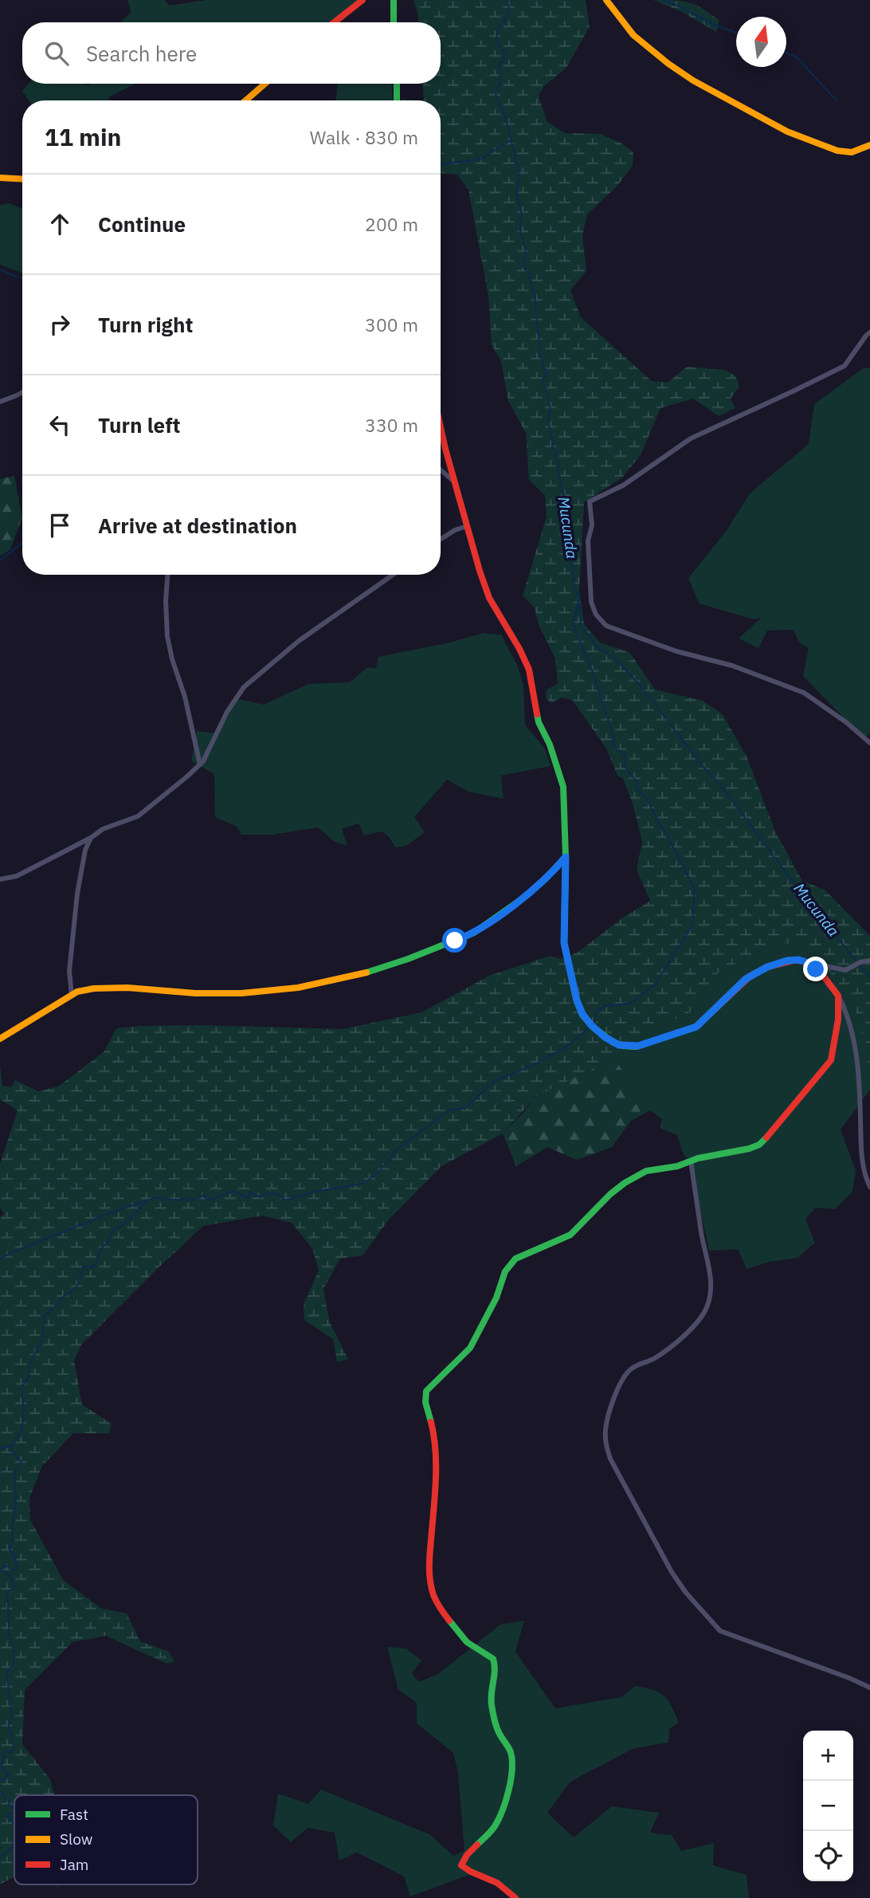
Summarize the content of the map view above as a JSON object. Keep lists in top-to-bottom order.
{
  "water": ["Mucunda"],
  "legend": ["Fast", "Slow", "Jam"],
  "north": "top",
  "page": {
    "search": "Search here",
    "heading": ["11 min", "Walk · 830 m"],
    "list": [
      ["Continue", "200 m"],
      ["Turn right", "300 m"],
      ["Turn left", "330 m"],
      "Arrive at destination"
    ],
    "map_buttons": ["+", "−"]
  }
}
